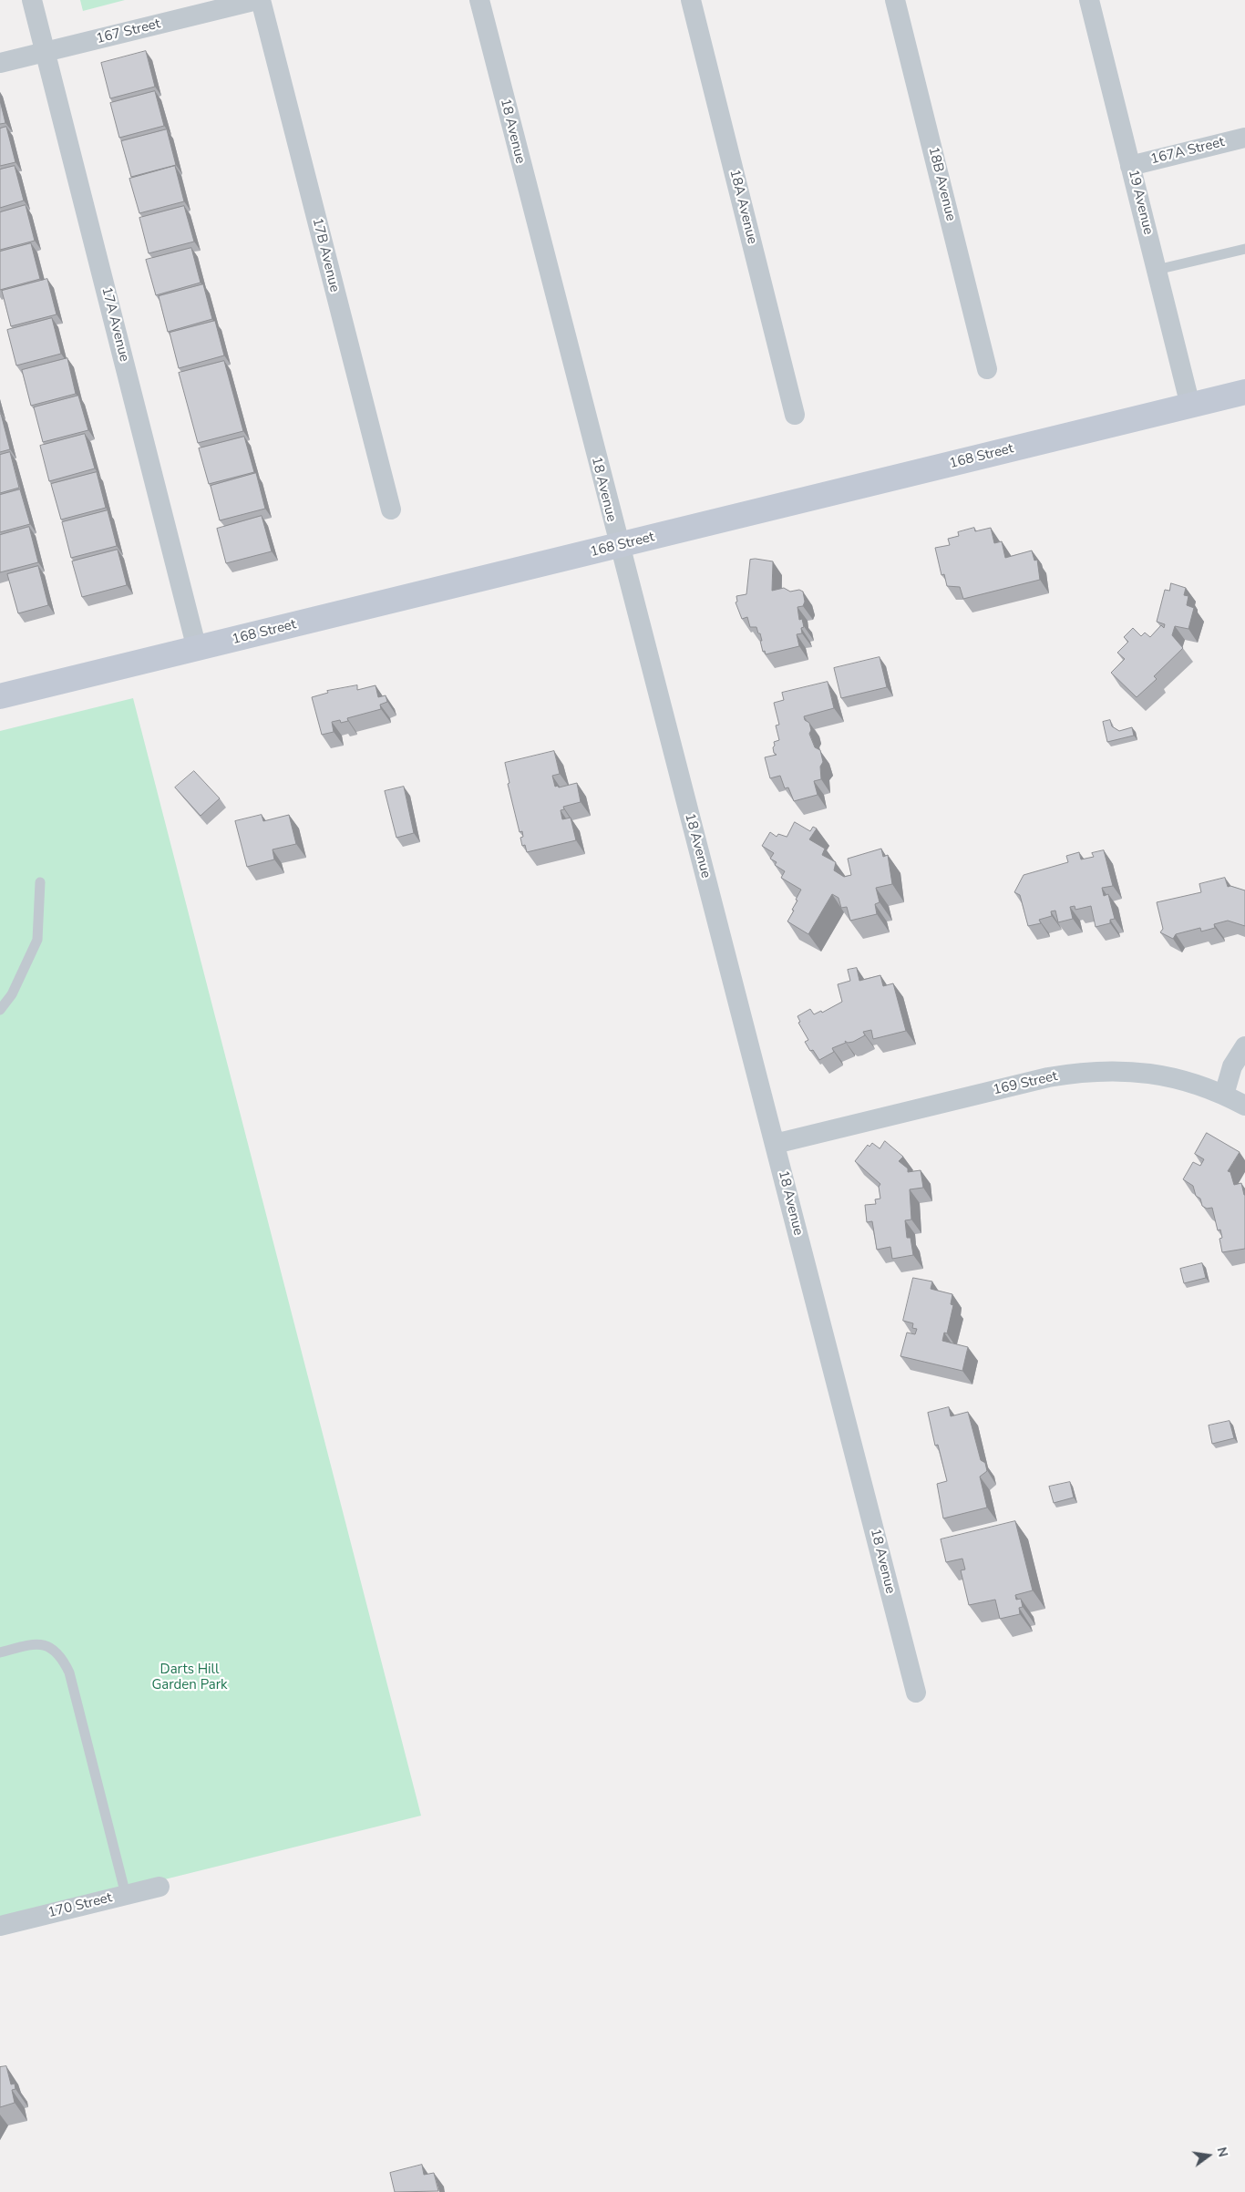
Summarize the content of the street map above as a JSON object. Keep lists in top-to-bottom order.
{
  "streets": {
    "main road": ["168 Street"],
    "street": [
      "167 Street",
      "18 Avenue",
      "167A Street",
      "18B Avenue",
      "19 Avenue",
      "18A Avenue",
      "17B Avenue",
      "17A Avenue",
      "169 Street",
      "170 Street"
    ]
  },
  "crossings": [
    ["167 Street", "17A Avenue"],
    ["18 Avenue", "168 Street"],
    ["18 Avenue", "169 Street"],
    ["167A Street", "19 Avenue"],
    ["19 Avenue", "168 Street"],
    ["17A Avenue", "168 Street"]
  ],
  "parks": ["Darts Hill Garden Park"],
  "north": "right"
}
